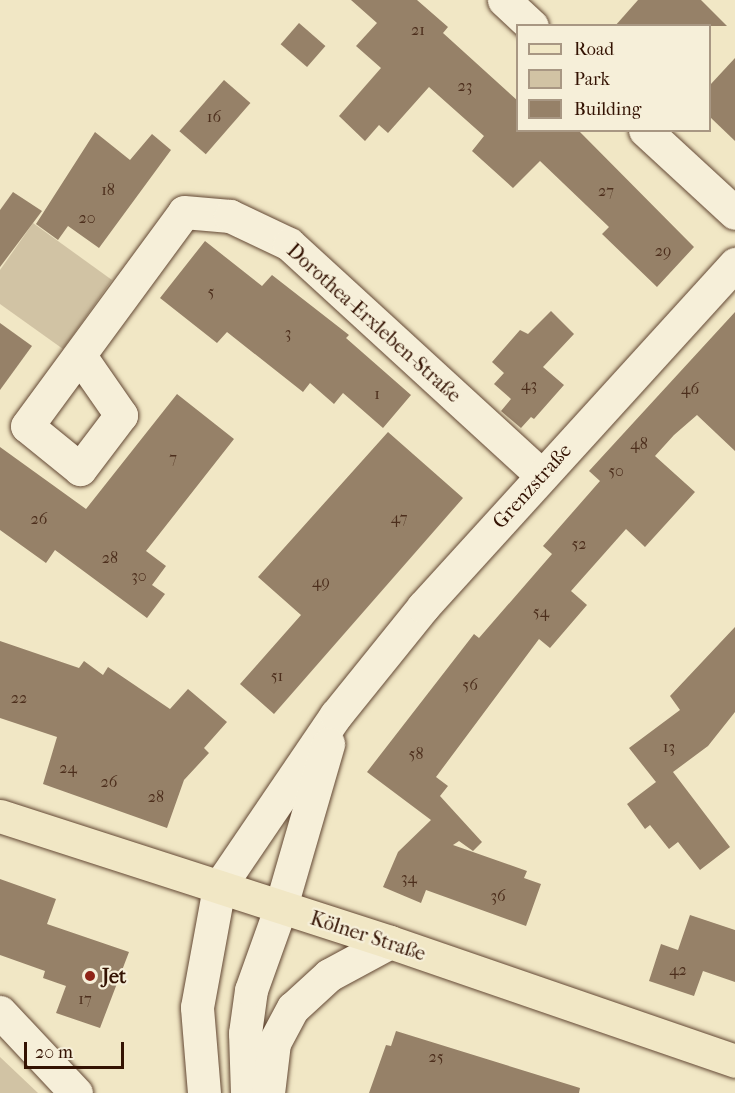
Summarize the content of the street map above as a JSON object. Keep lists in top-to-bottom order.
{
  "streets": {
    "main road": ["Kölner Straße"],
    "street": ["Dorothea-Erxleben-Straße", "Grenzstraße"]
  },
  "crossings": [
    ["Dorothea-Erxleben-Straße", "Grenzstraße"],
    ["Grenzstraße", "Kölner Straße"]
  ],
  "places": ["Jet"],
  "house_numbers": [
    "21",
    "23",
    "16",
    "18",
    "27",
    "20",
    "29",
    "5",
    "3",
    "43",
    "46",
    "1",
    "48",
    "7",
    "50",
    "47",
    "26",
    "52",
    "28",
    "30",
    "49",
    "54",
    "51",
    "56",
    "22",
    "13",
    "58",
    "24",
    "26",
    "28",
    "34",
    "36",
    "42",
    "17",
    "25"
  ],
  "legend": ["Road", "Park", "Building"],
  "scale_bar": "20 m"
}
